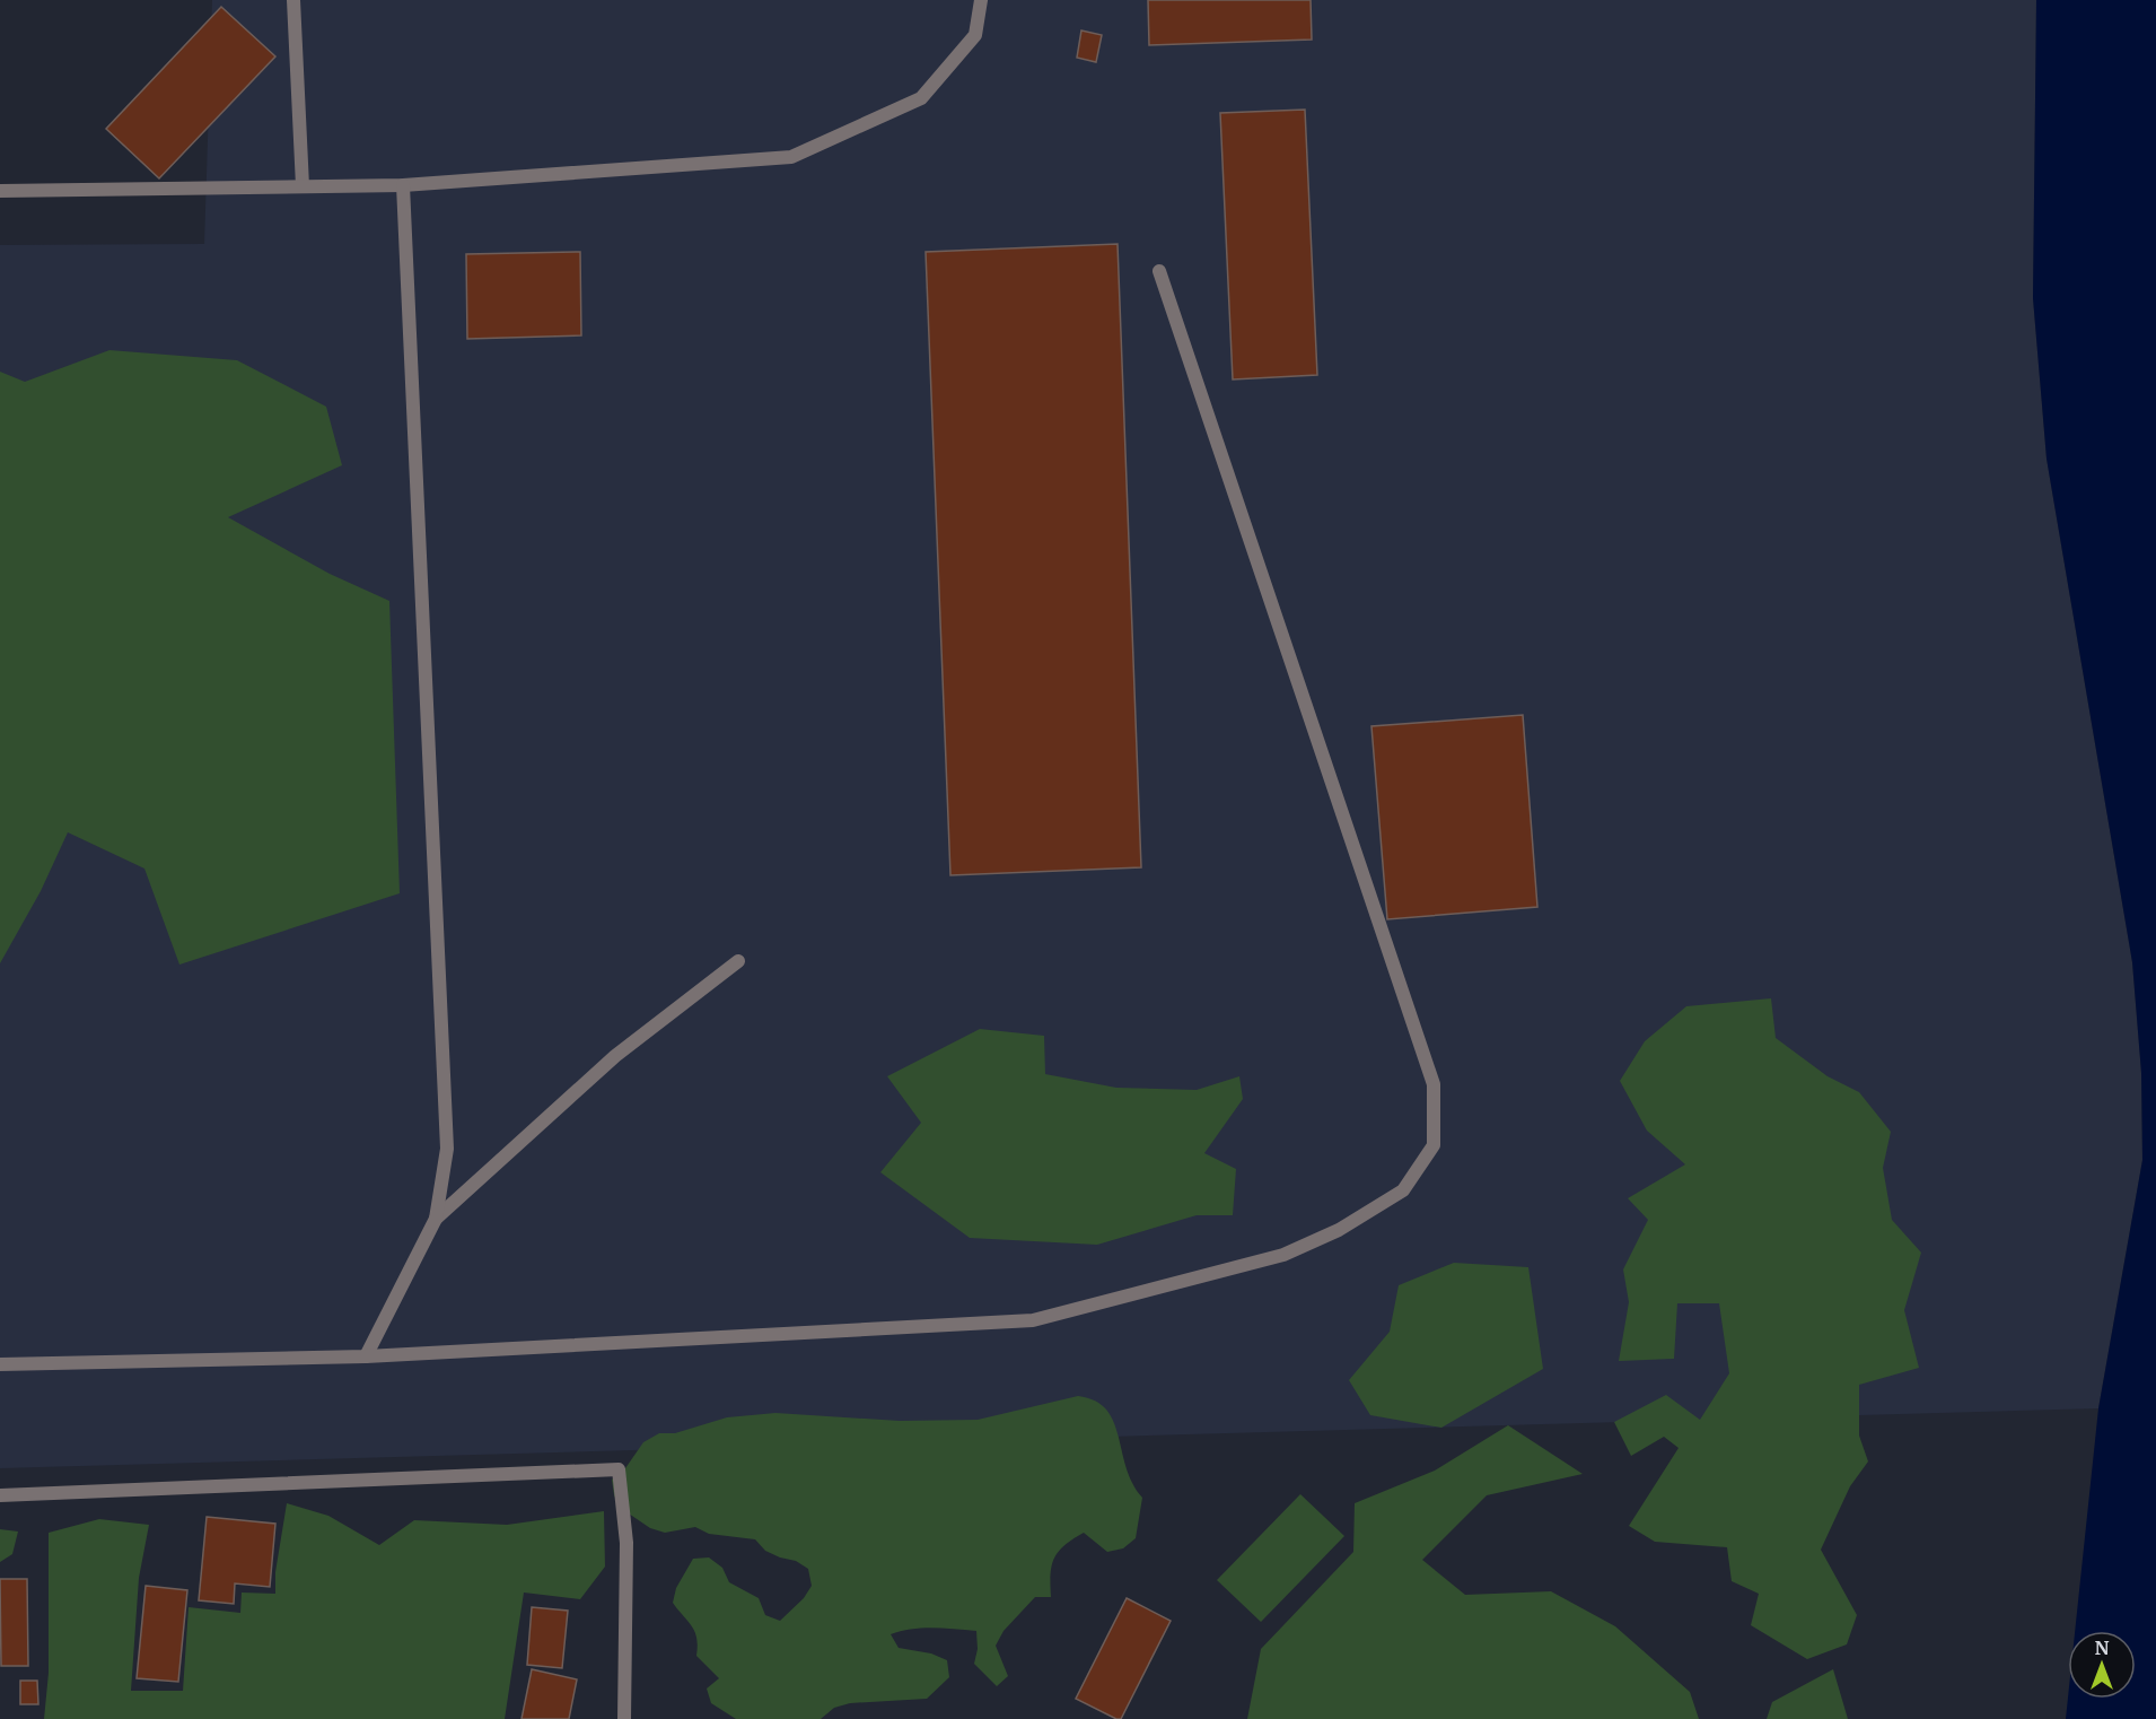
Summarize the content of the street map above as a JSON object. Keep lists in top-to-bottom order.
{
  "north": "top"
}
